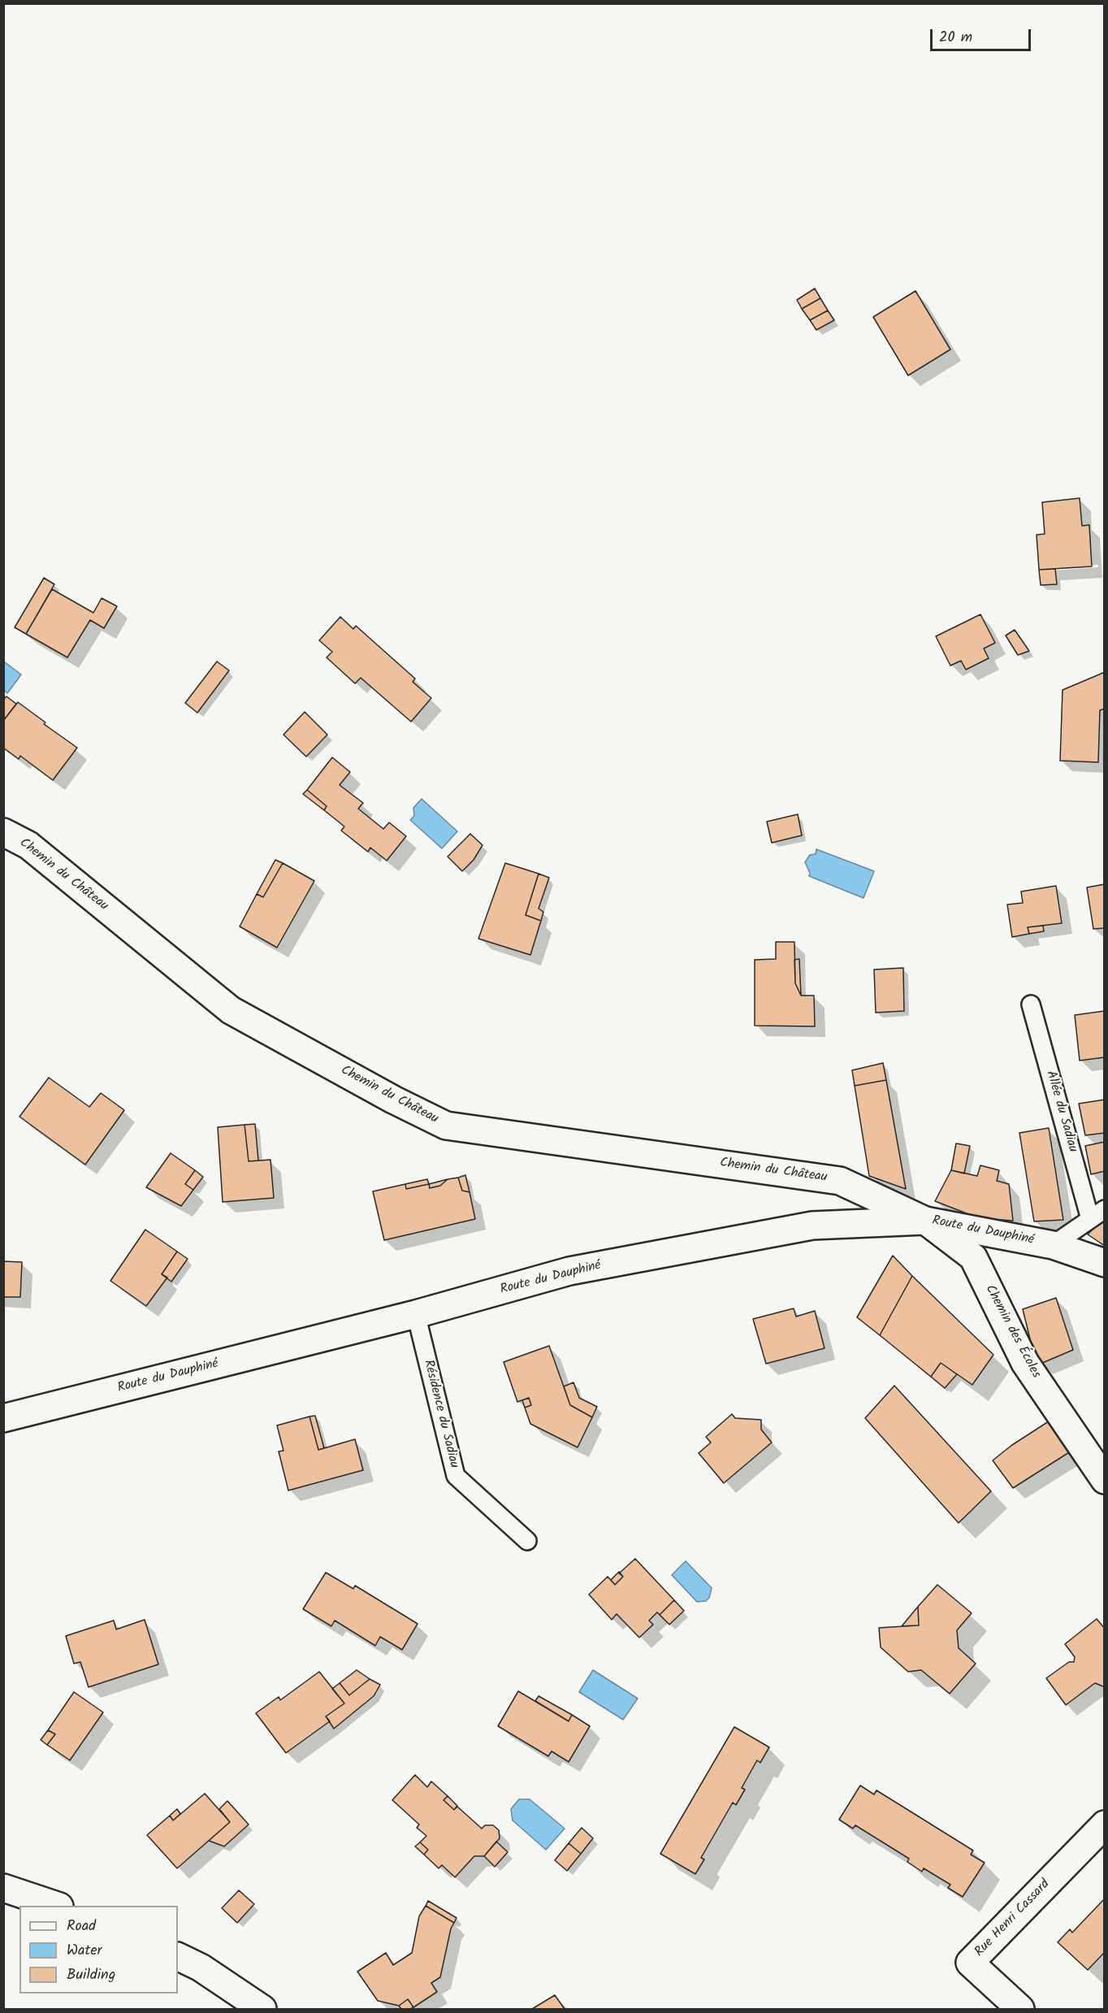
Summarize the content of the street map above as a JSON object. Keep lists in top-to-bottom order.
{
  "streets": {
    "street": [
      "Chemin du Château",
      "Route du Dauphiné",
      "Chemin des Écoles",
      "Rue Henri Cassard"
    ],
    "lane": ["Allée du Sadiau", "Résidence du Sadiau"]
  },
  "crossings": [
    ["Chemin du Château", "Route du Dauphiné"],
    ["Chemin du Château", "Chemin des Écoles"],
    ["Route du Dauphiné", "Chemin des Écoles"],
    ["Route du Dauphiné", "Résidence du Sadiau"]
  ],
  "legend": ["Road", "Water", "Building"],
  "scale_bar": "20 m"
}
